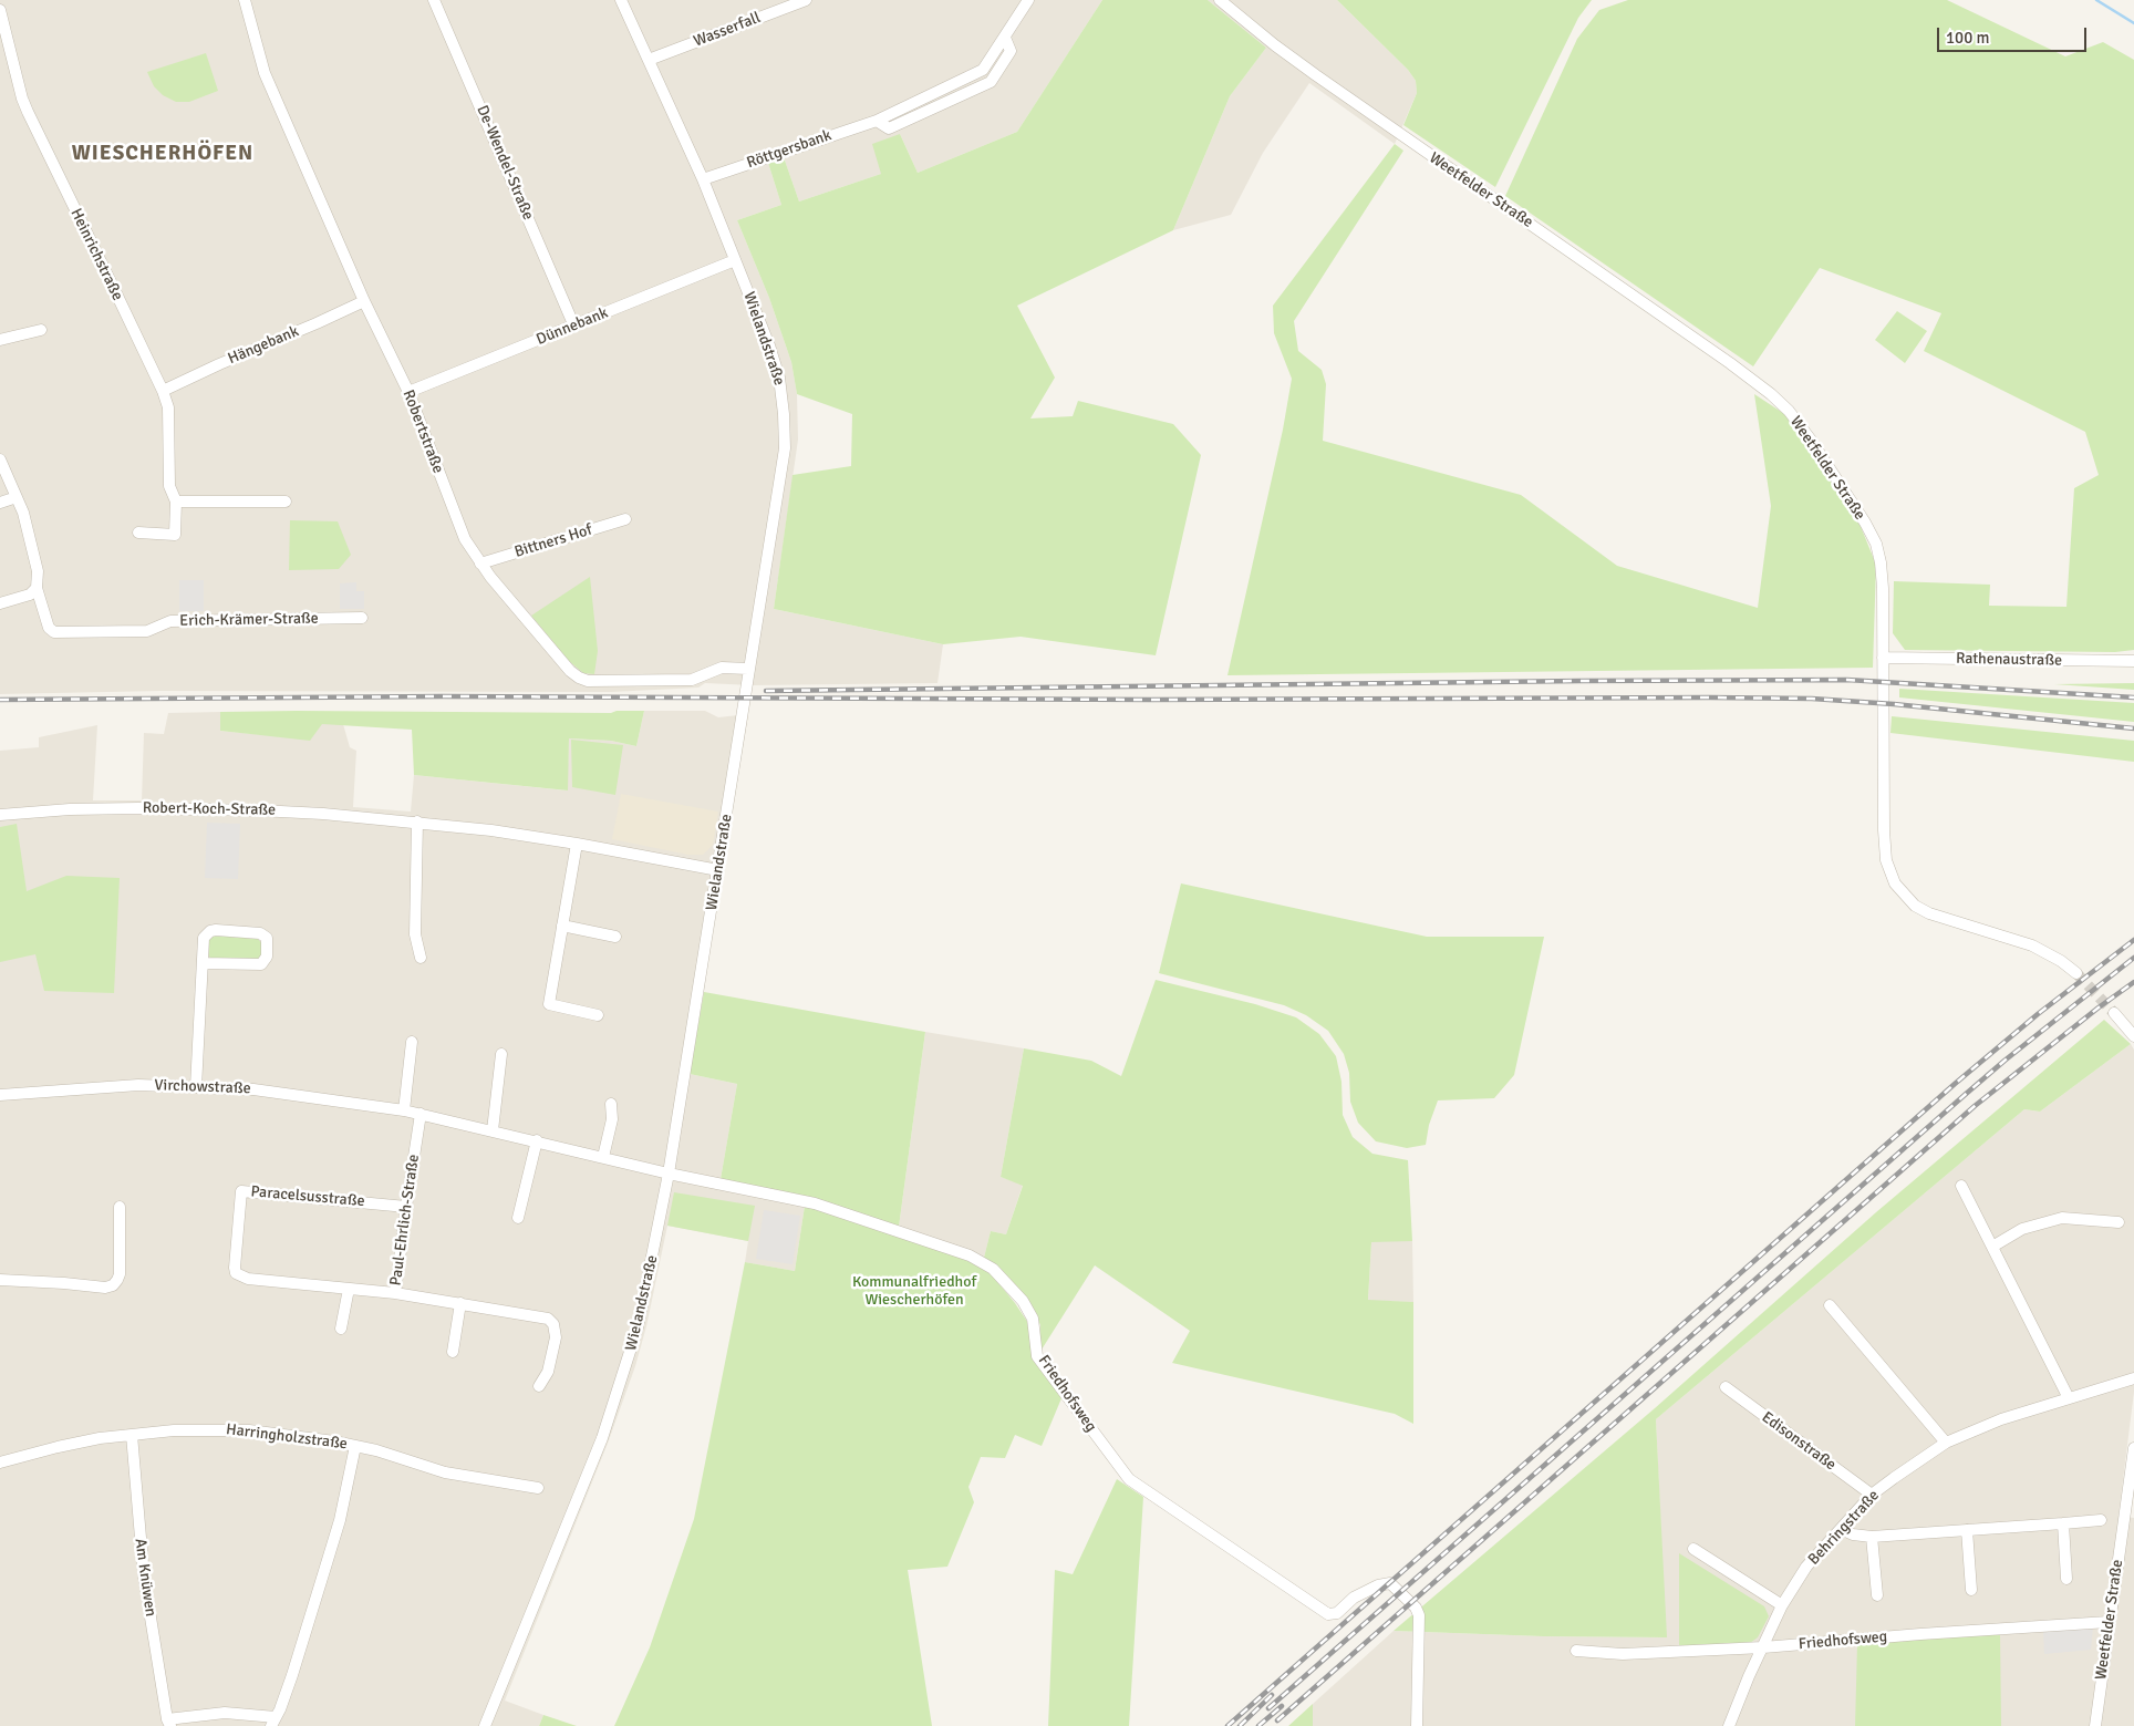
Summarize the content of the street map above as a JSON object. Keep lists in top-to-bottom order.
{
  "streets": {
    "street": [
      "Wasserfall",
      "Röttgersbank",
      "De-Wendel-Straße",
      "Weetfelder Straße",
      "Heinrichstraße",
      "Dünnebank",
      "Wielandstraße",
      "Hängebank",
      "Robertstraße",
      "Bittners Hof",
      "Erich-Krämer-Straße",
      "Rathenaustraße",
      "Robert-Koch-Straße",
      "Virchowstraße",
      "Paracelsusstraße",
      "Paul-Ehrlich-Straße",
      "Friedhofsweg",
      "Harringholzstraße",
      "Edisonstraße",
      "Behringstraße",
      "Am Knüwen"
    ]
  },
  "crossings": [
    ["Wasserfall", "Wielandstraße"],
    ["Röttgersbank", "Wielandstraße"],
    ["De-Wendel-Straße", "Dünnebank"],
    ["Weetfelder Straße", "Rathenaustraße"],
    ["Weetfelder Straße", "Friedhofsweg"],
    ["Heinrichstraße", "Hängebank"],
    ["Dünnebank", "Wielandstraße"],
    ["Dünnebank", "Robertstraße"],
    ["Wielandstraße", "Robertstraße"],
    ["Wielandstraße", "Robert-Koch-Straße"],
    ["Wielandstraße", "Virchowstraße"],
    ["Wielandstraße", "Friedhofsweg"],
    ["Hängebank", "Robertstraße"],
    ["Robertstraße", "Bittners Hof"],
    ["Virchowstraße", "Paul-Ehrlich-Straße"],
    ["Virchowstraße", "Friedhofsweg"],
    ["Paracelsusstraße", "Paul-Ehrlich-Straße"],
    ["Friedhofsweg", "Behringstraße"],
    ["Harringholzstraße", "Am Knüwen"],
    ["Edisonstraße", "Behringstraße"]
  ],
  "districts": ["WIESCHERHÖFEN"],
  "parks": ["Kommunalfriedhof Wiescherhöfen"],
  "scale_bar": "100 m"
}
